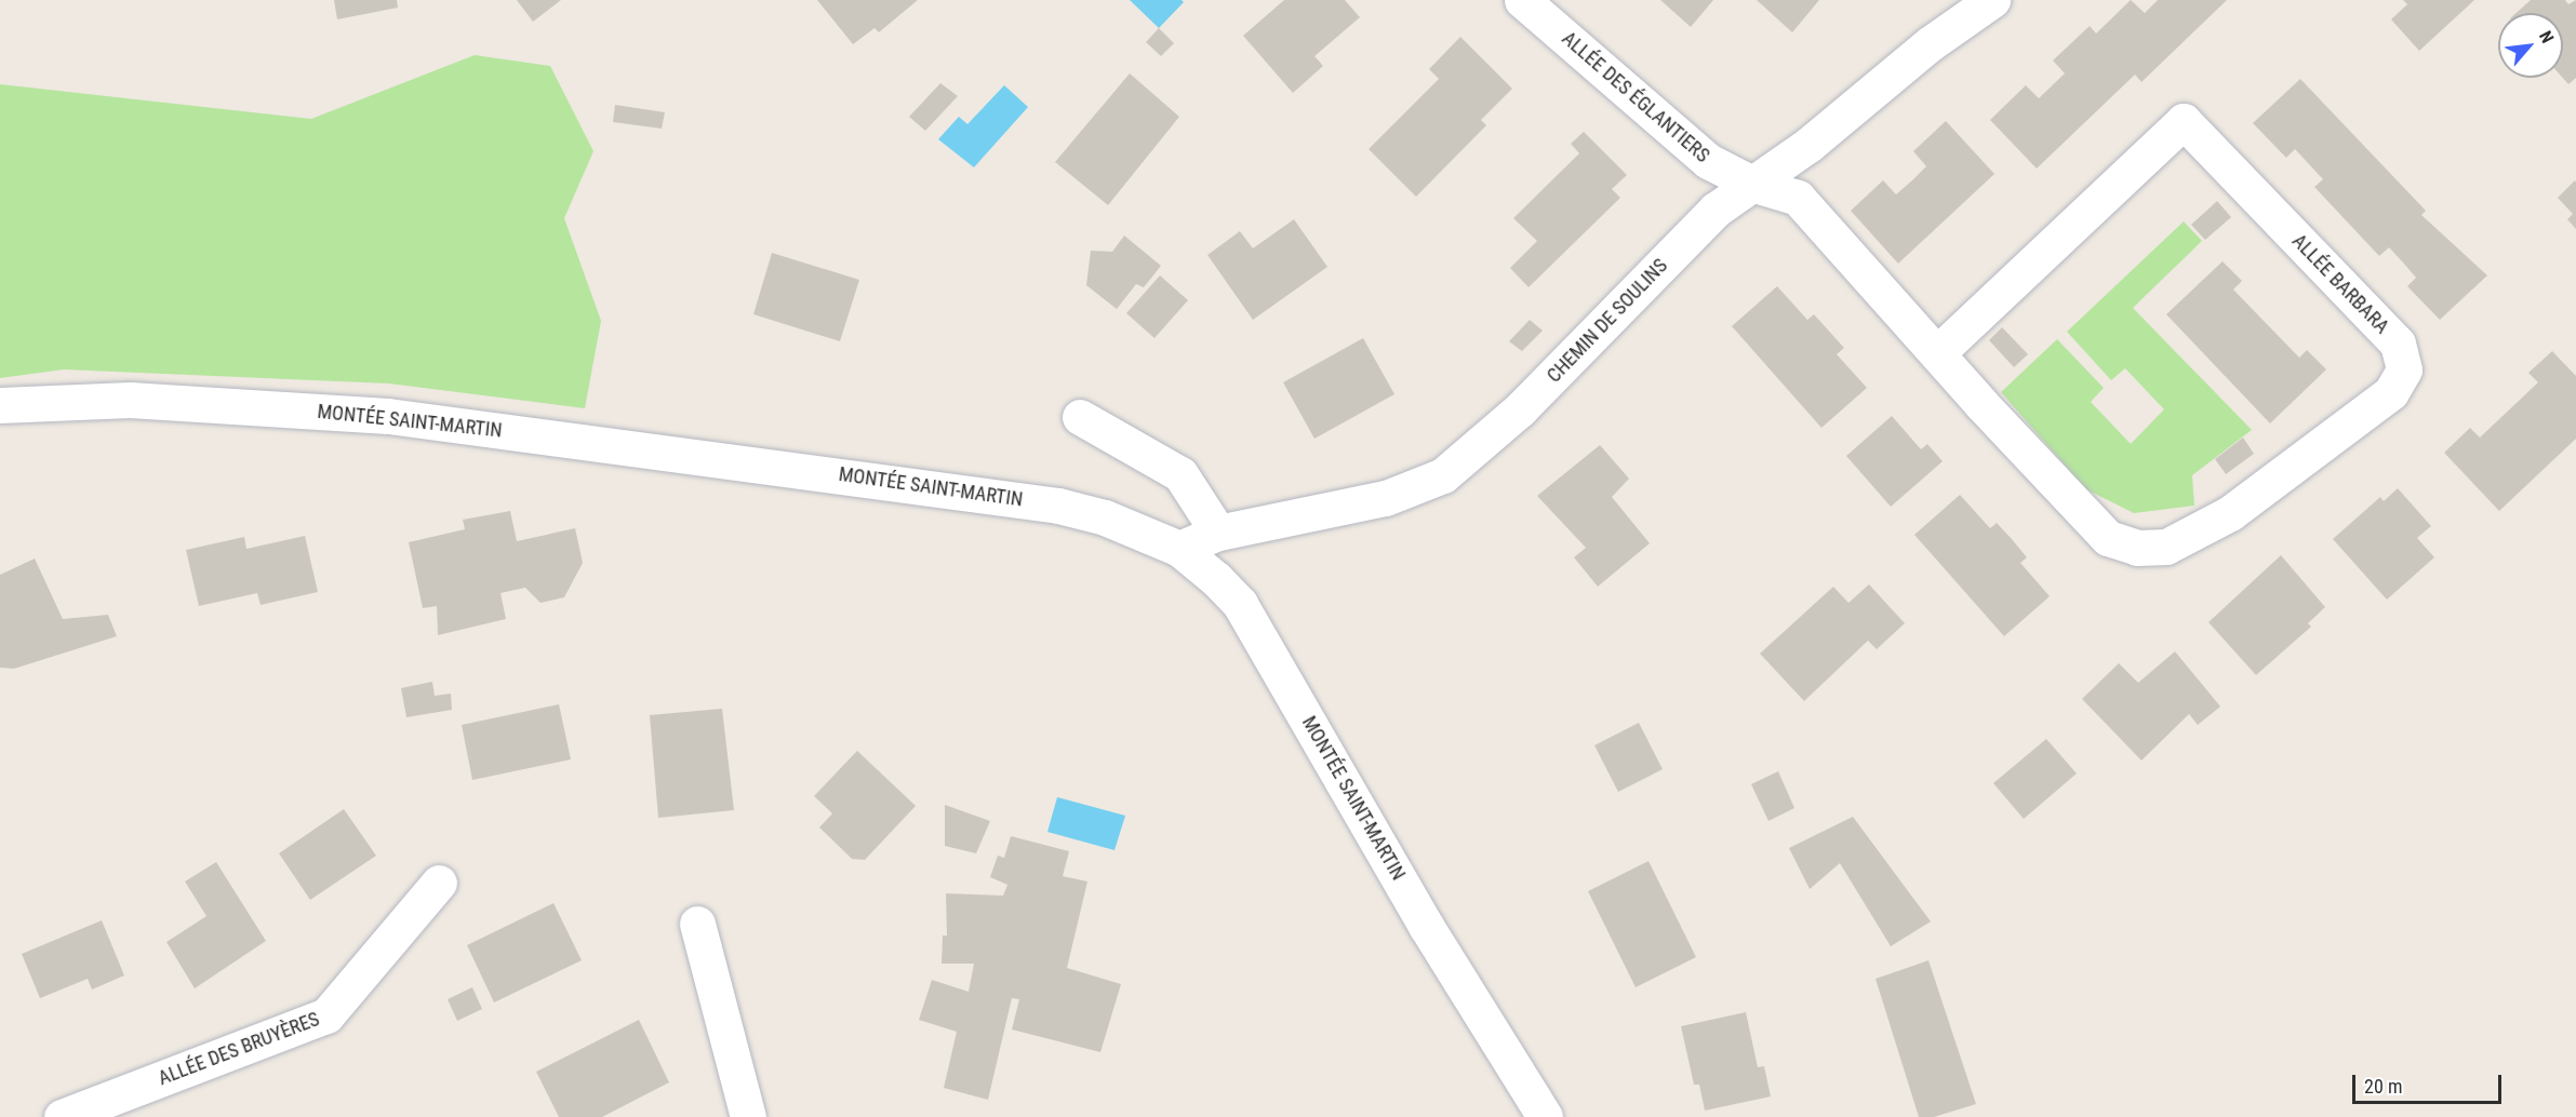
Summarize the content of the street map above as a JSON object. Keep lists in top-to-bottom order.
{
  "streets": {
    "street": [
      "ALLÉE DES ÉGLANTIERS",
      "ALLÉE BARBARA",
      "CHEMIN DE SOULINS",
      "MONTÉE SAINT-MARTIN",
      "ALLÉE DES BRUYÈRES"
    ]
  },
  "crossings": [
    ["ALLÉE DES ÉGLANTIERS", "ALLÉE BARBARA"],
    ["ALLÉE DES ÉGLANTIERS", "CHEMIN DE SOULINS"],
    ["ALLÉE BARBARA", "CHEMIN DE SOULINS"],
    ["CHEMIN DE SOULINS", "MONTÉE SAINT-MARTIN"]
  ],
  "scale_bar": "20 m",
  "north": "top right"
}
